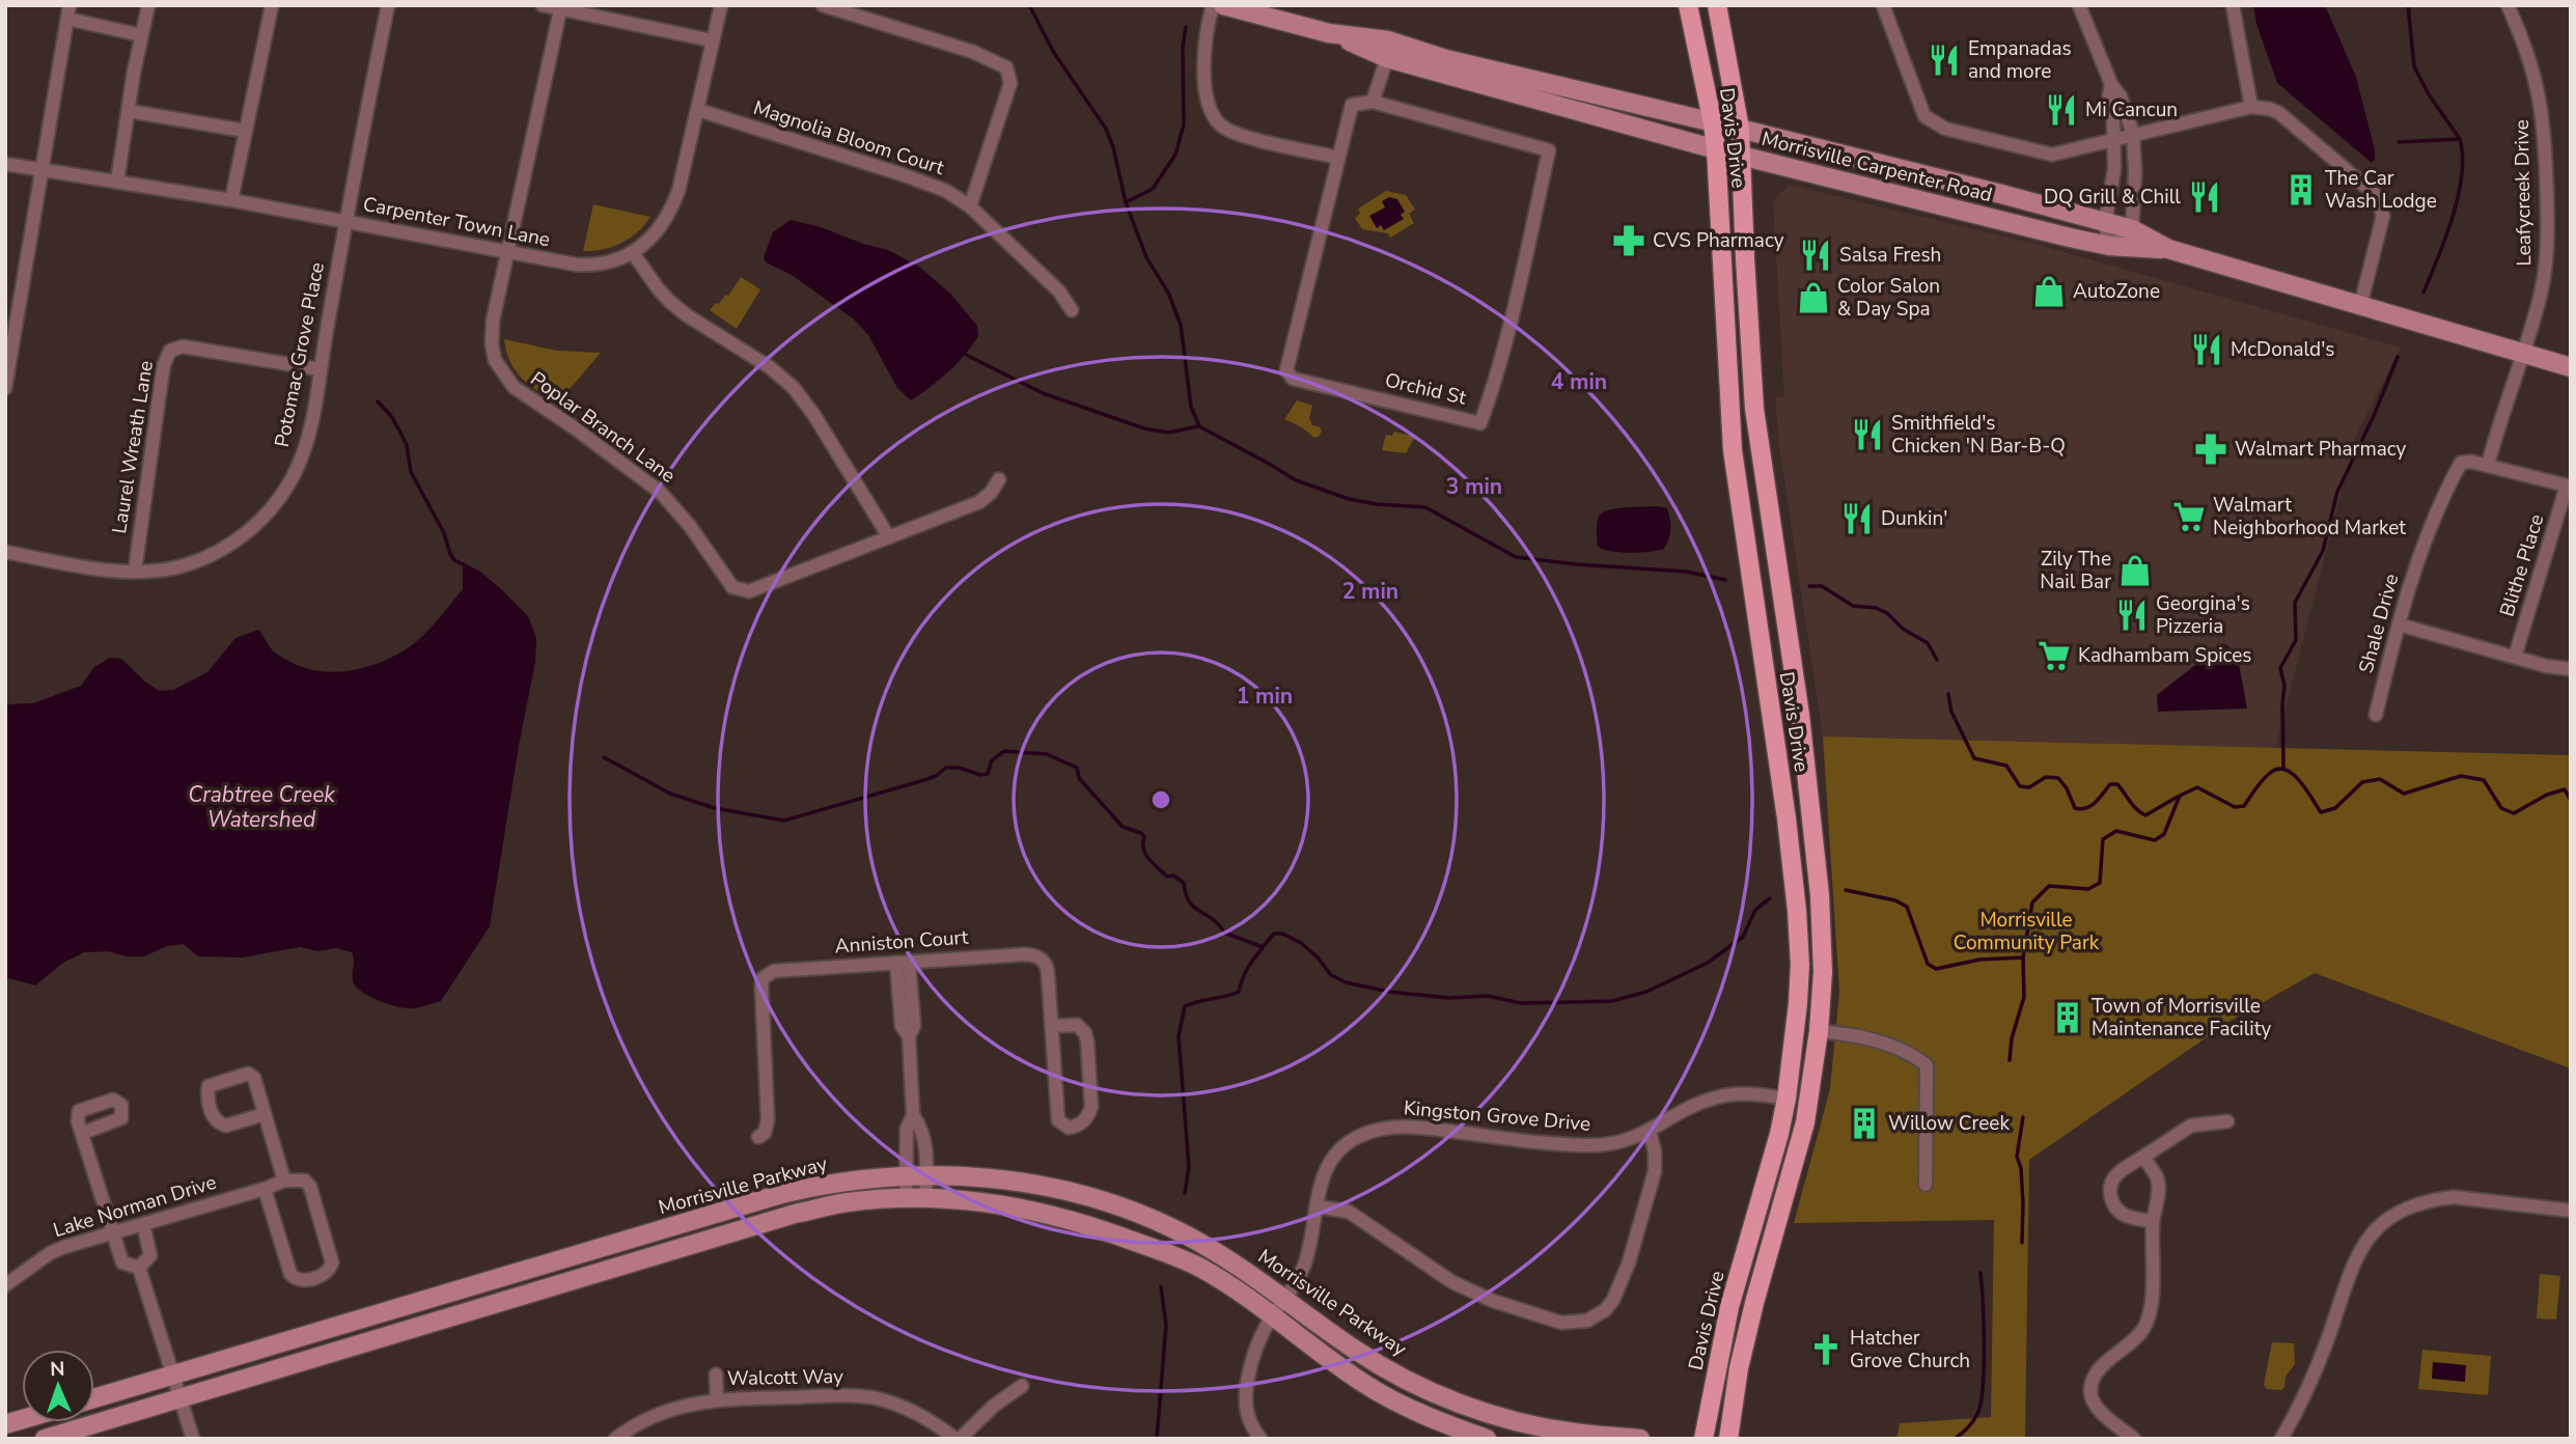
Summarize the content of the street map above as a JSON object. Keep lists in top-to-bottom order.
{
  "streets": {
    "main road": ["Davis Drive", "Morrisville Carpenter Road", "Morrisville Parkway"],
    "street": [
      "Magnolia Bloom Court",
      "Leafycreek Drive",
      "Carpenter Town Lane",
      "Potomac Grove Place",
      "Orchid St",
      "Poplar Branch Lane",
      "Laurel Wreath Lane",
      "Blithe Place",
      "Shale Drive",
      "Anniston Court",
      "Kingston Grove Drive",
      "Lake Norman Drive",
      "Walcott Way"
    ]
  },
  "crossings": [
    ["Magnolia Bloom Court", "Carpenter Town Lane"],
    ["Davis Drive", "Morrisville Carpenter Road"],
    ["Davis Drive", "Kingston Grove Drive"],
    ["Morrisville Carpenter Road", "Leafycreek Drive"],
    ["Leafycreek Drive", "Shale Drive"],
    ["Carpenter Town Lane", "Potomac Grove Place"],
    ["Carpenter Town Lane", "Poplar Branch Lane"],
    ["Potomac Grove Place", "Laurel Wreath Lane"],
    ["Kingston Grove Drive", "Morrisville Parkway"]
  ],
  "water": ["Crabtree Creek Watershed"],
  "parks": ["Morrisville Community Park"],
  "places": {
    "restaurant": [
      "Empanadas and more",
      "Mi Cancun",
      "DQ Grill & Chill",
      "Salsa Fresh",
      "McDonald's",
      "Smithfield's Chicken 'N Bar-B-Q",
      "Dunkin'",
      "Georgina's Pizzeria"
    ],
    "building": ["The Car Wash Lodge", "Town of Morrisville Maintenance Facility", "Willow Creek"],
    "pharmacy": ["CVS Pharmacy", "Walmart Pharmacy"],
    "shop": ["AutoZone", "Color Salon & Day Spa", "Zily The Nail Bar"],
    "supermarket": ["Walmart Neighborhood Market", "Kadhambam Spices"],
    "church": ["Hatcher Grove Church"]
  },
  "north": "top",
  "rings": [
    "4 min",
    "3 min",
    "2 min",
    "1 min"
  ]
}
